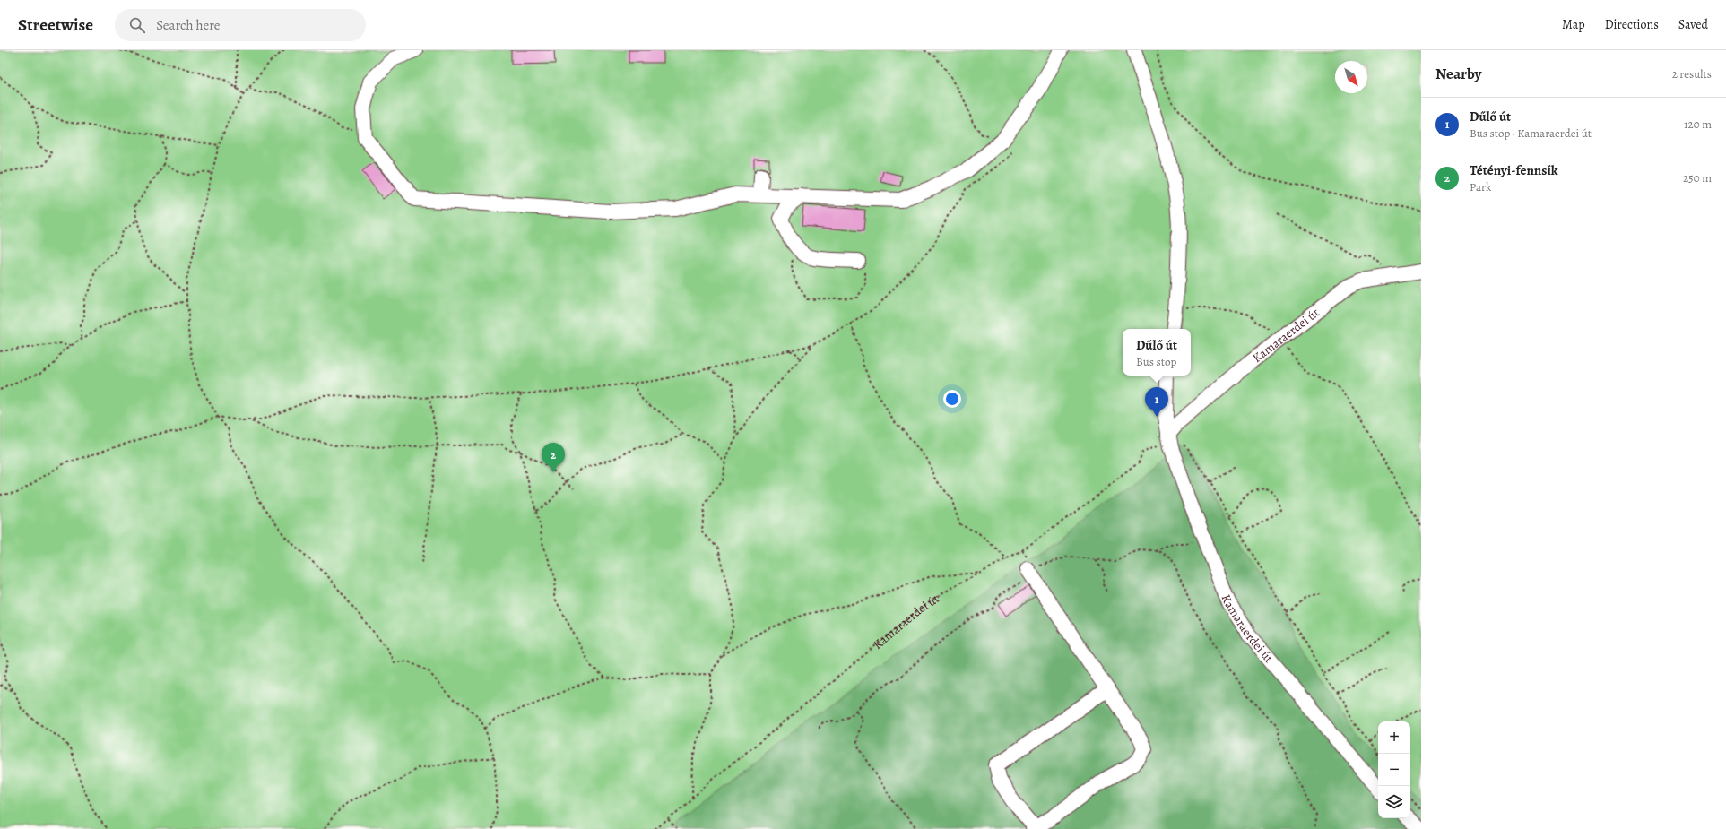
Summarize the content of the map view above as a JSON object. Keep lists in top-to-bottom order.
{
  "streets": {
    "street": ["Kamaraerdei út"]
  },
  "north": "bottom right",
  "page": {
    "header": "Streetwise",
    "search": "Search here",
    "nav": ["Map", "Directions", "Saved"],
    "heading": ["Nearby", "2 results"],
    "list": [
      {
        "mark": "1",
        "name": "Dűlő út",
        "note": "Bus stop · Kamaraerdei út",
        "value": "120 m"
      },
      {
        "mark": "2",
        "name": "Tétényi-fennsík",
        "note": "Park",
        "value": "250 m"
      }
    ],
    "popup": ["Dűlő út", "Bus stop"],
    "pins": ["1", "2"],
    "map_buttons": ["+", "−"]
  }
}
